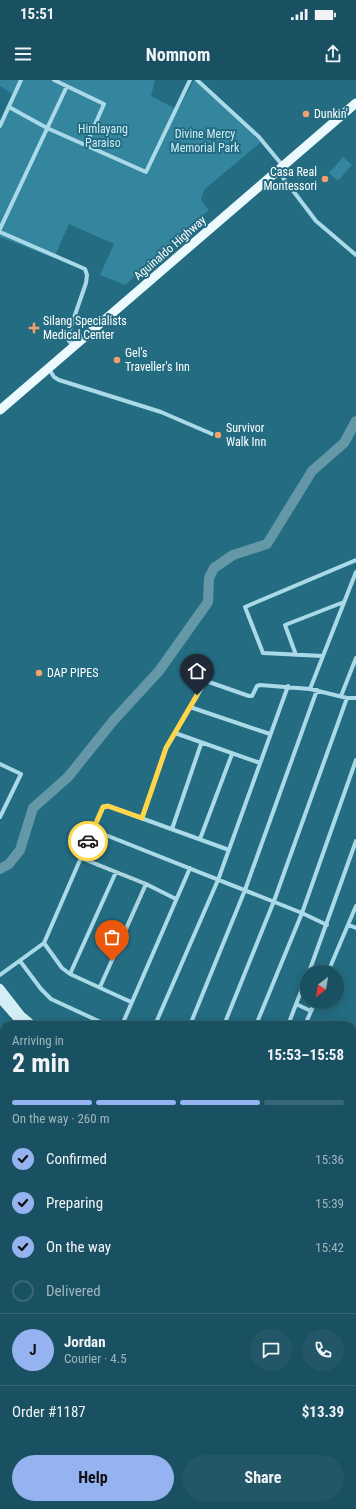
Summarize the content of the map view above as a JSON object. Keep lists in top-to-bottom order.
{
  "streets": {
    "main road": ["Aguinaldo Highway"]
  },
  "parks": ["Himlayang Paraiso", "Divine Mercy Memorial Park"],
  "places": {
    "other": [
      "Dunkin'",
      "Casa Real Montessori",
      "Gel's Traveller's Inn",
      "Survivor Walk Inn",
      "DAP PIPES"
    ],
    "health": ["Silang Specialists Medical Center"]
  },
  "north": "bottom left",
  "page": {
    "status": "15:51",
    "header": "Nomnom",
    "heading": ["2 min", "Arriving in", "15:53–15:58"],
    "panel": [
      "Jordan",
      "Courier · 4.5",
      "Order #1187",
      "$13.39"
    ],
    "bar": "On the way · 260 m",
    "list": [
      ["Confirmed", "15:36"],
      ["Preparing", "15:39"],
      ["On the way", "15:42"],
      "Delivered"
    ],
    "round": "J",
    "buttons": ["Help", "Share"]
  }
}
